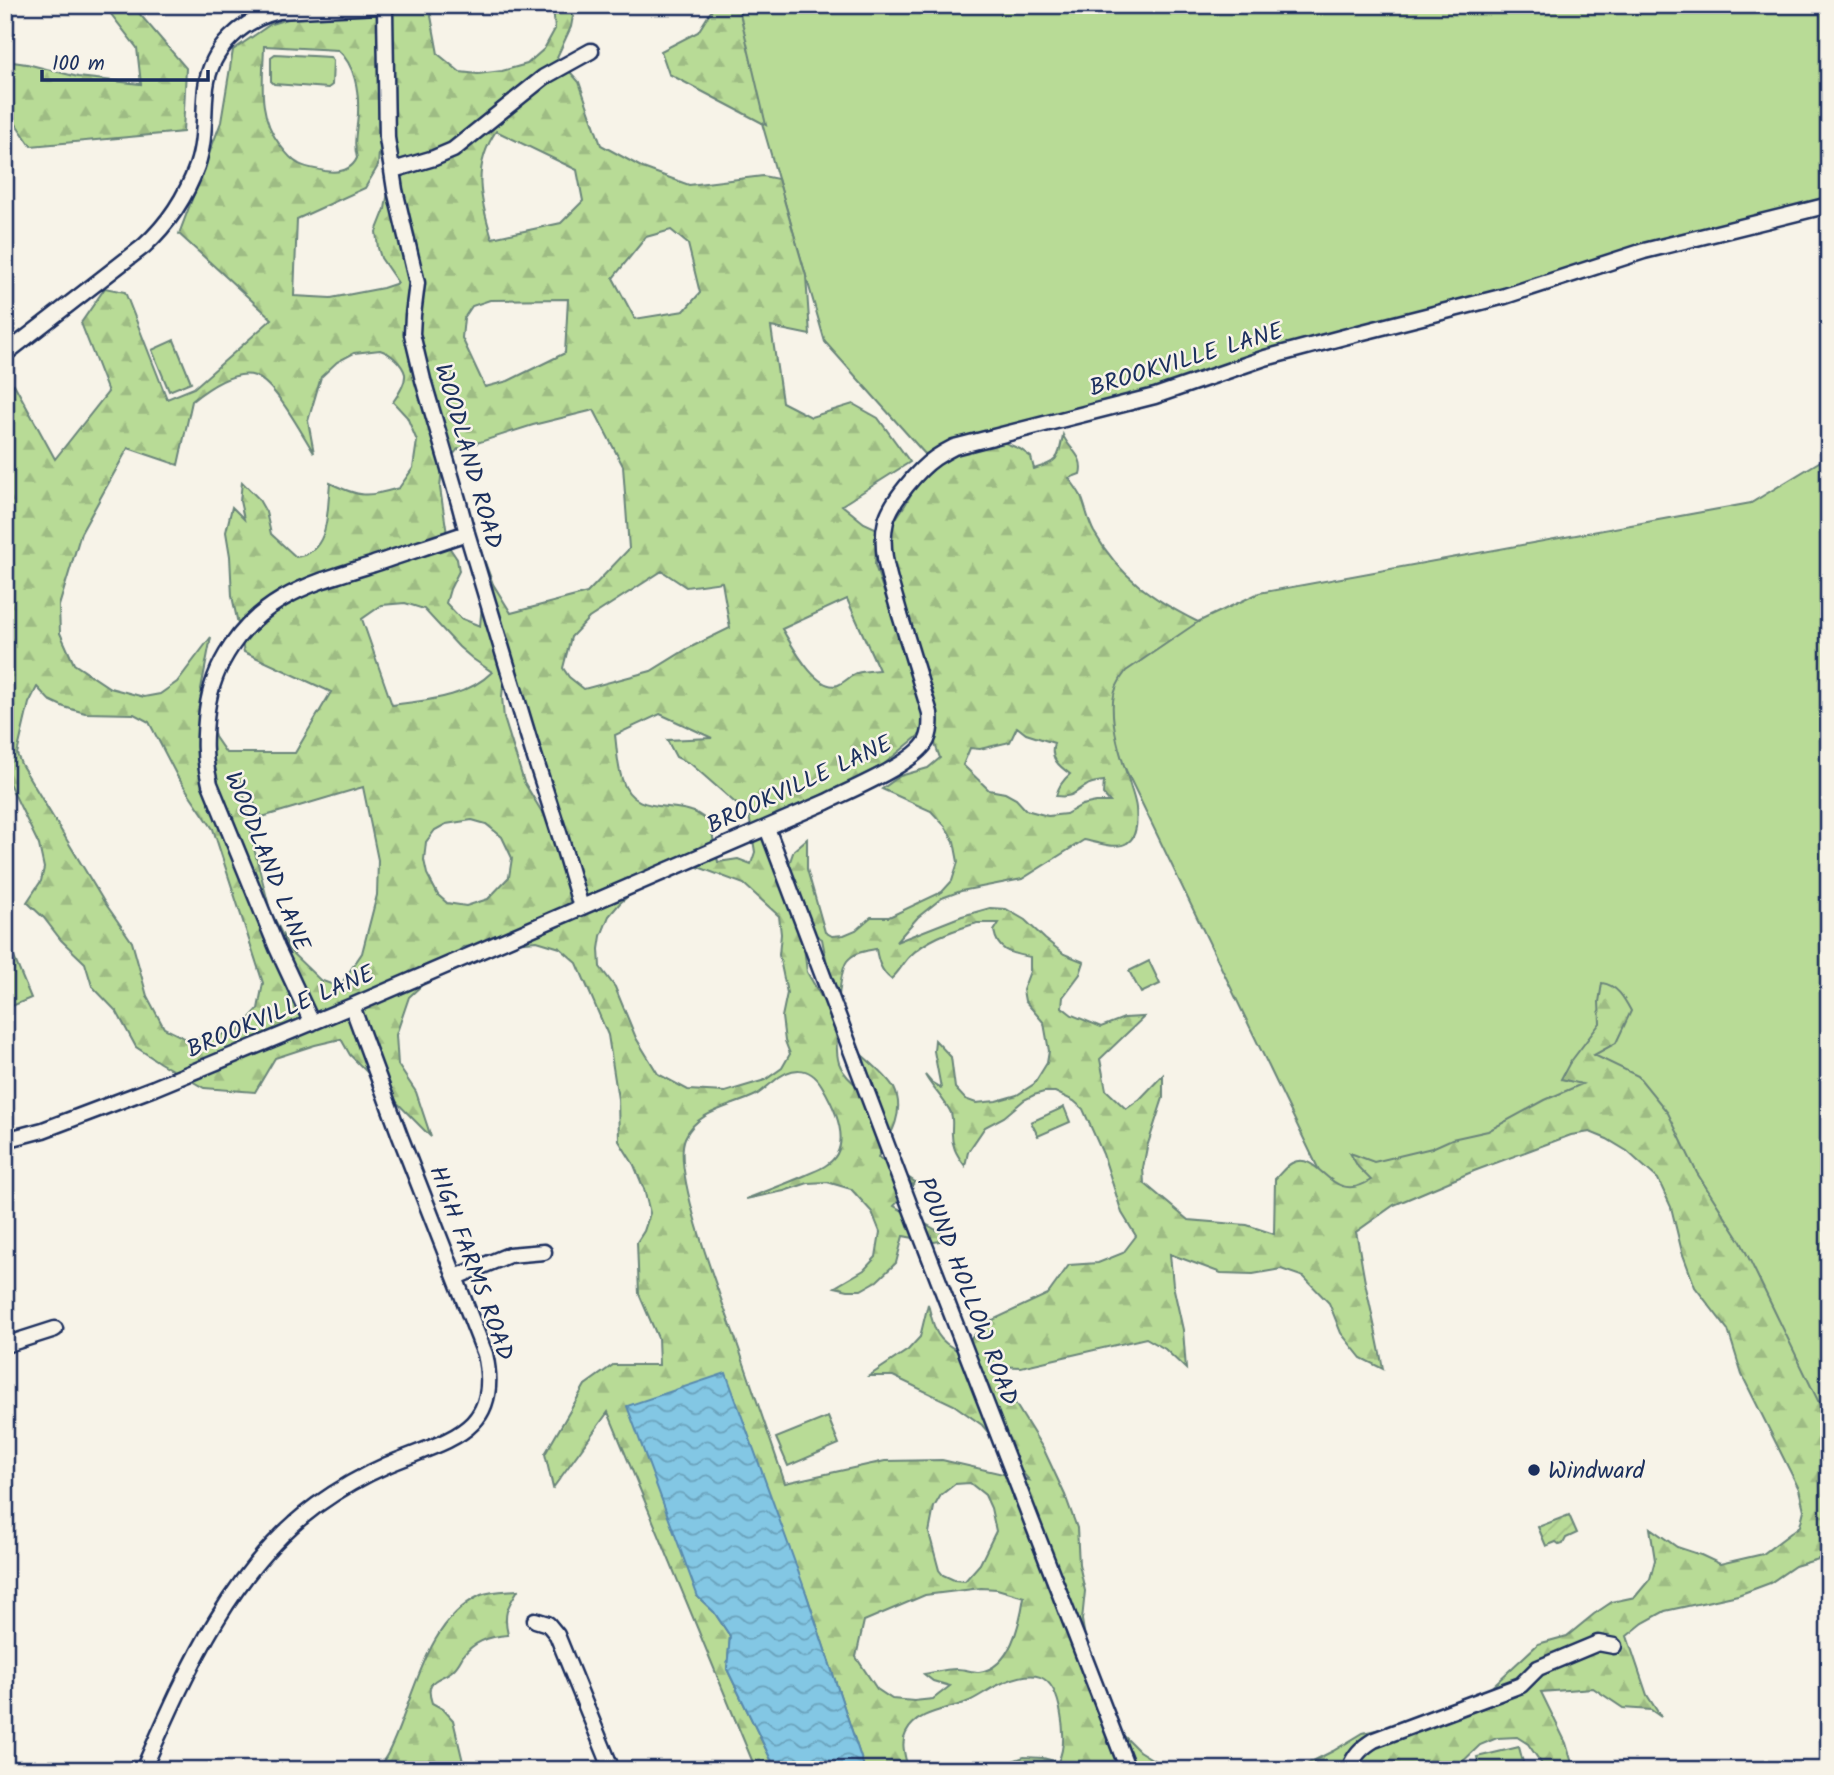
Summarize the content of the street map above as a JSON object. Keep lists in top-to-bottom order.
{
  "streets": {
    "street": [
      "BROOKVILLE LANE",
      "WOODLAND ROAD",
      "WOODLAND LANE",
      "HIGH FARMS ROAD",
      "POUND HOLLOW ROAD"
    ]
  },
  "crossings": [
    ["BROOKVILLE LANE", "WOODLAND ROAD"],
    ["BROOKVILLE LANE", "WOODLAND LANE"],
    ["BROOKVILLE LANE", "HIGH FARMS ROAD"],
    ["BROOKVILLE LANE", "POUND HOLLOW ROAD"],
    ["WOODLAND ROAD", "WOODLAND LANE"]
  ],
  "places": ["Windward"],
  "scale_bar": "100 m"
}
